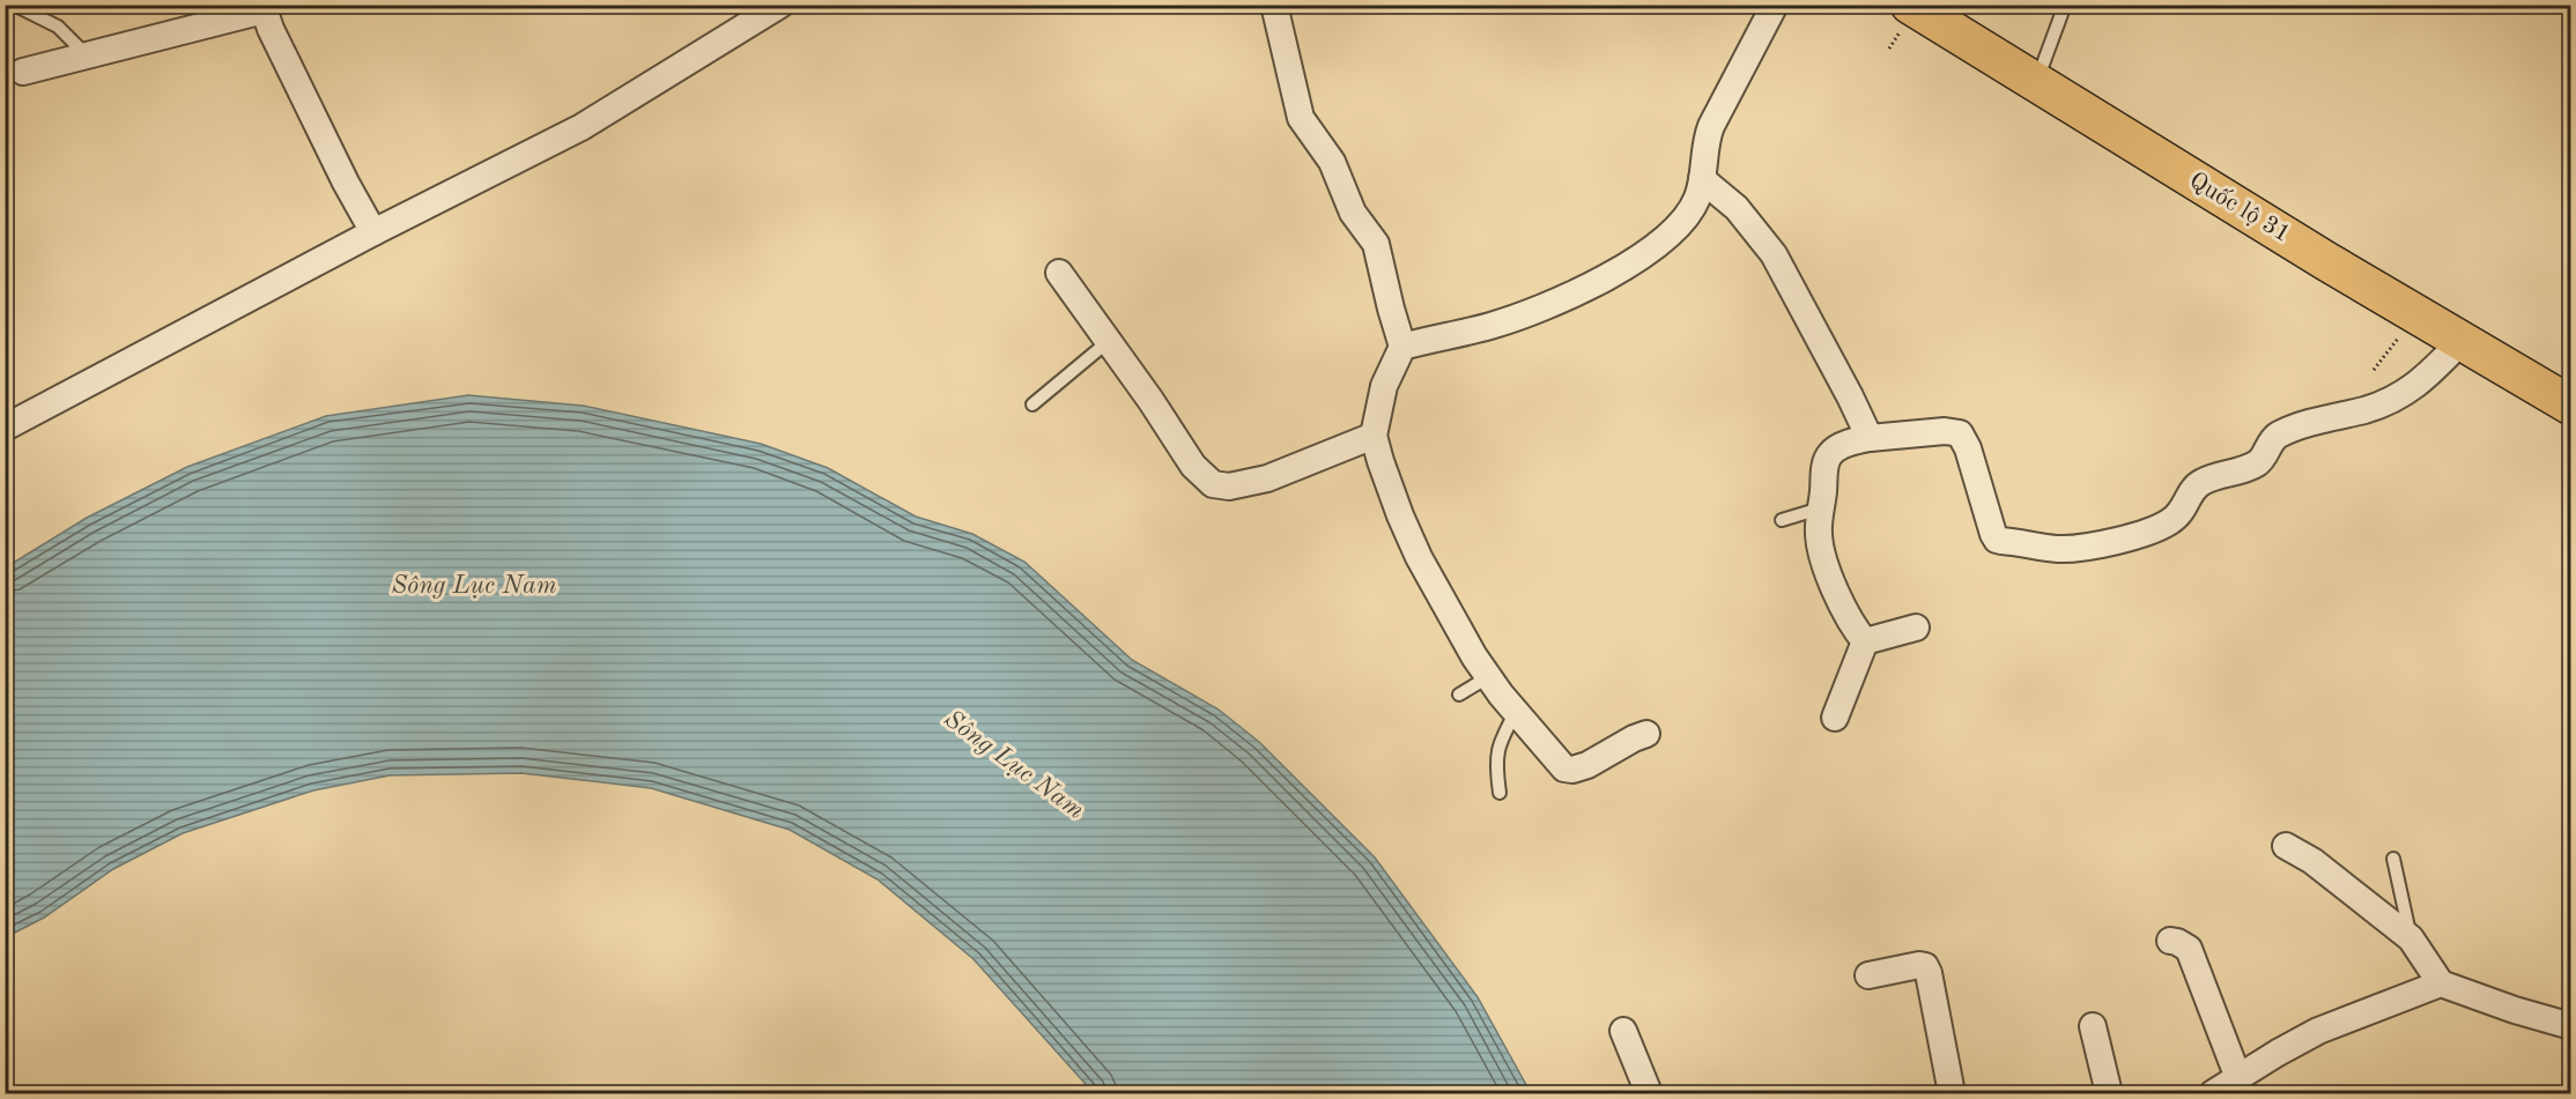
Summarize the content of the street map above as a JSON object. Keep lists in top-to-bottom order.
{
  "streets": {
    "highway": ["Quốc lộ 31"]
  },
  "water": ["Sông Lục Nam"]
}
